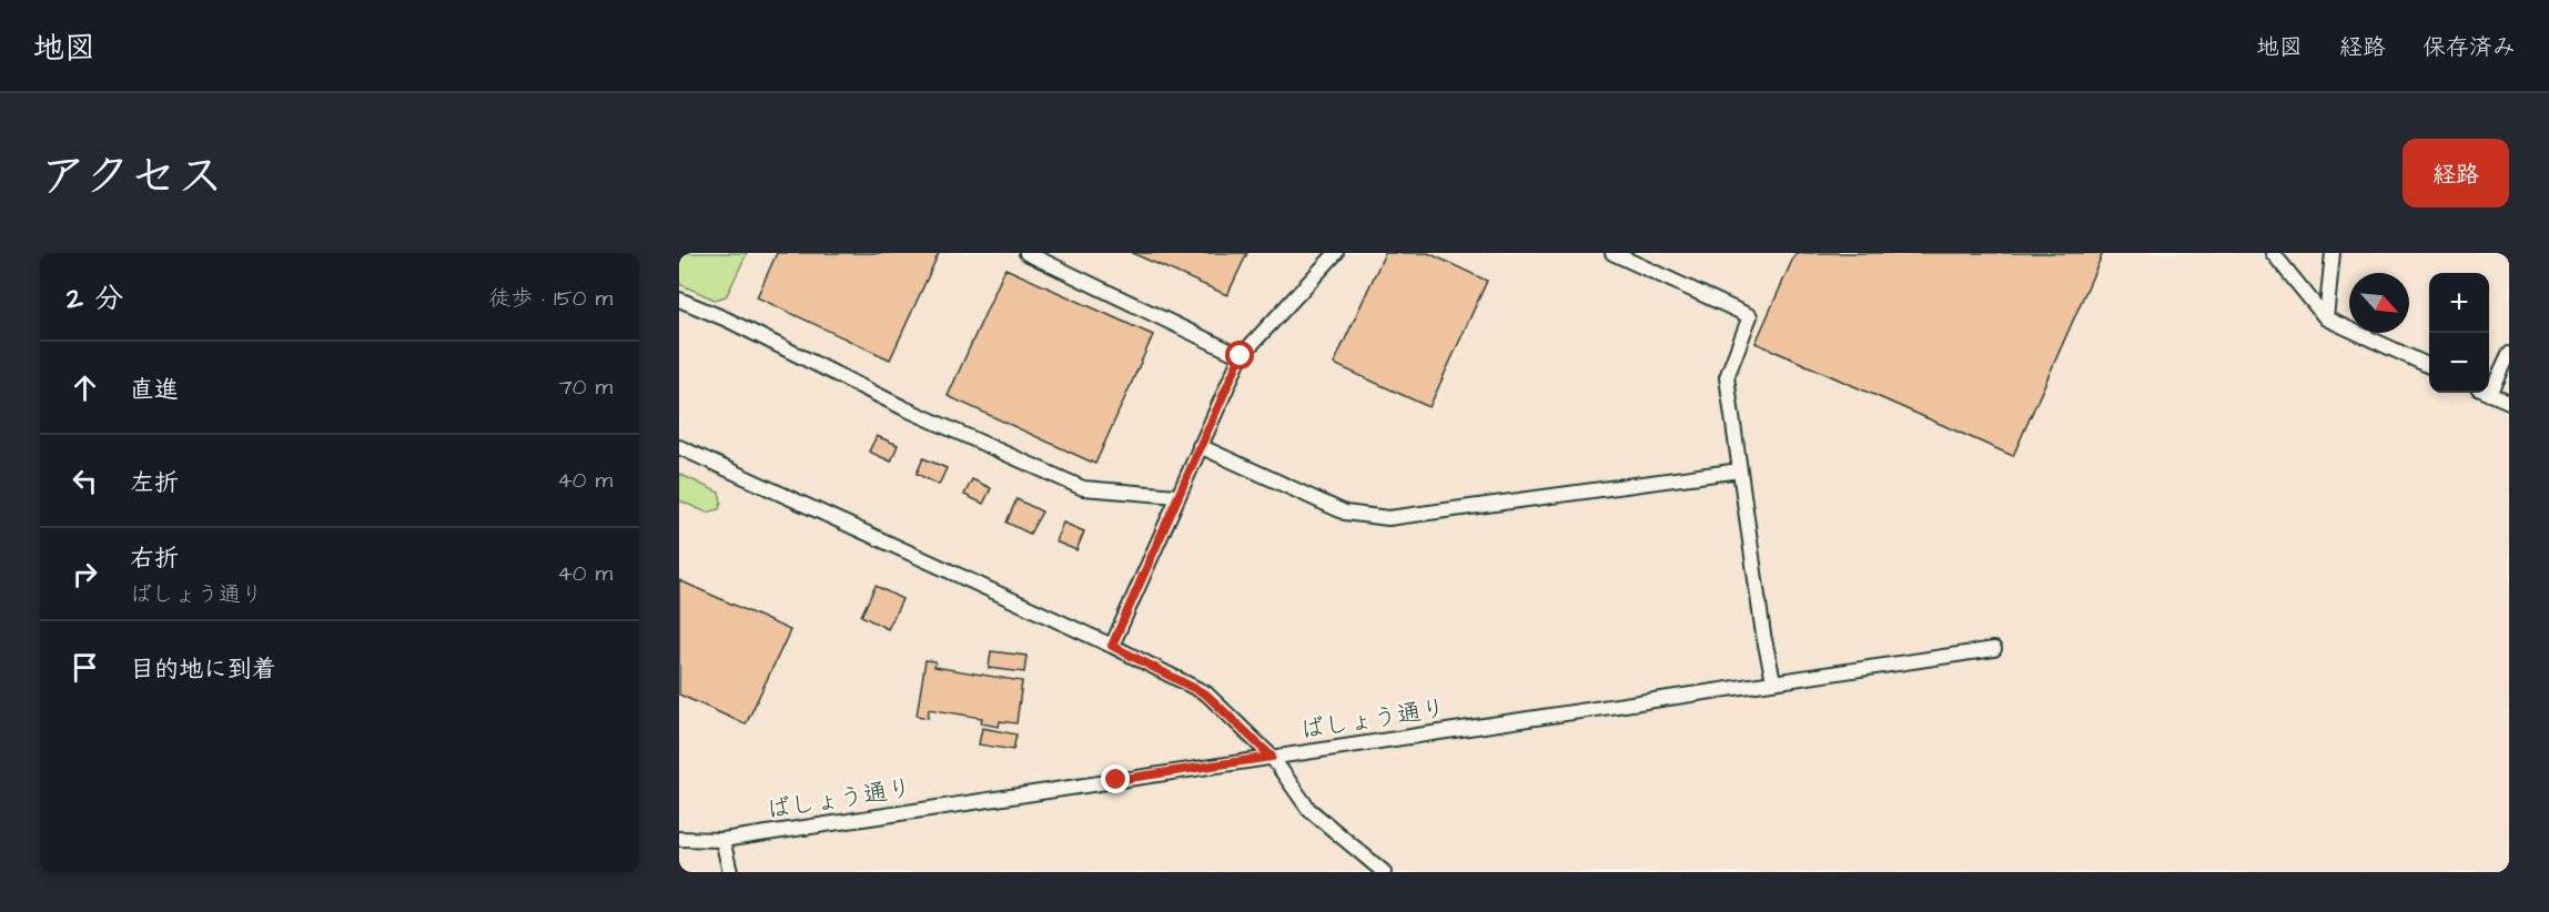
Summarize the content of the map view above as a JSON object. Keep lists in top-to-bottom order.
{
  "streets": {
    "lane": ["ばしょう通り"]
  },
  "north": "bottom right",
  "page": {
    "header": "地図",
    "nav": ["地図", "経路", "保存済み"],
    "title": "アクセス",
    "buttons": "経路",
    "heading": ["2 分", "徒歩 · 150 m"],
    "map_buttons": ["+", "−"],
    "list": [
      ["直進", "70 m"],
      ["左折", "40 m"],
      ["右折", "ばしょう通り", "40 m"],
      "目的地に到着"
    ]
  }
}
